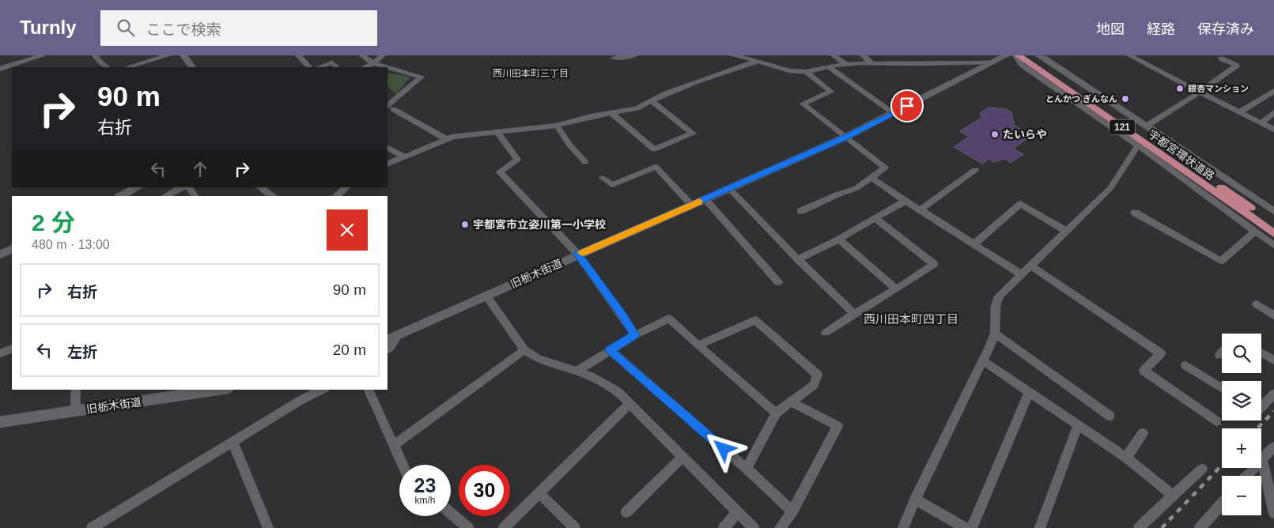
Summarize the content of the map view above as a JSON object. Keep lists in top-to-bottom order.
{
  "streets": {
    "highway": ["121", "宇都宮環状道路"],
    "street": ["旧栃木街道"]
  },
  "districts": ["西川田本町三丁目", "西川田本町四丁目"],
  "places": [
    "銀杏マンション",
    "とんかつ ぎんなん",
    "たいらや",
    "宇都宮市立姿川第一小学校"
  ],
  "page": {
    "header": "Turnly",
    "search": "ここで検索",
    "nav": ["地図", "経路", "保存済み"],
    "turn": ["90 m", "右折"],
    "heading": ["2 分", "480 m · 13:00"],
    "list": [
      {
        "name": "右折",
        "value": "90 m"
      },
      {
        "name": "左折",
        "value": "20 m"
      }
    ],
    "map_buttons": ["+", "−"],
    "speed": "23 km/h",
    "limit": "30"
  }
}
